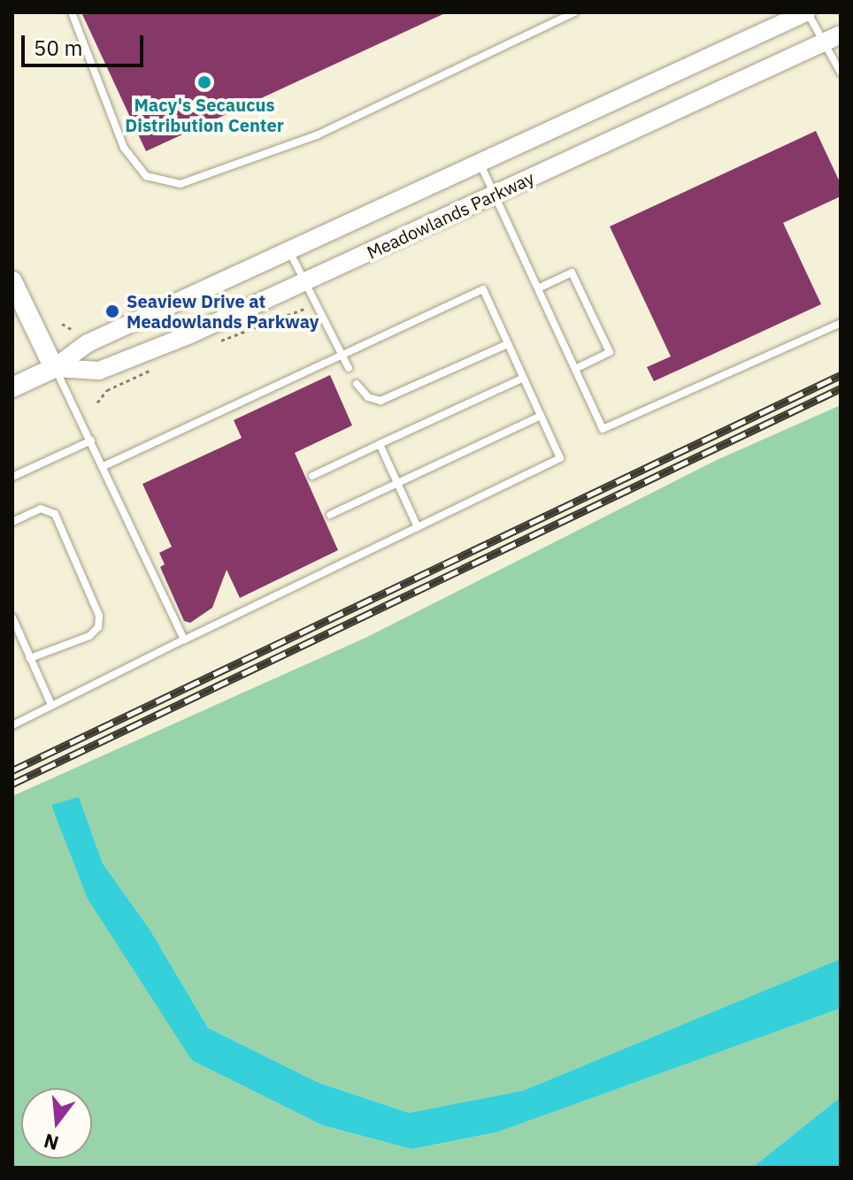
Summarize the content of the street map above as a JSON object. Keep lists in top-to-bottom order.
{
  "streets": {
    "main road": ["Meadowlands Parkway"]
  },
  "places": ["Macy's Secaucus Distribution Center", "Seaview Drive at Meadowlands Parkway"],
  "scale_bar": "50 m",
  "north": "bottom"
}
